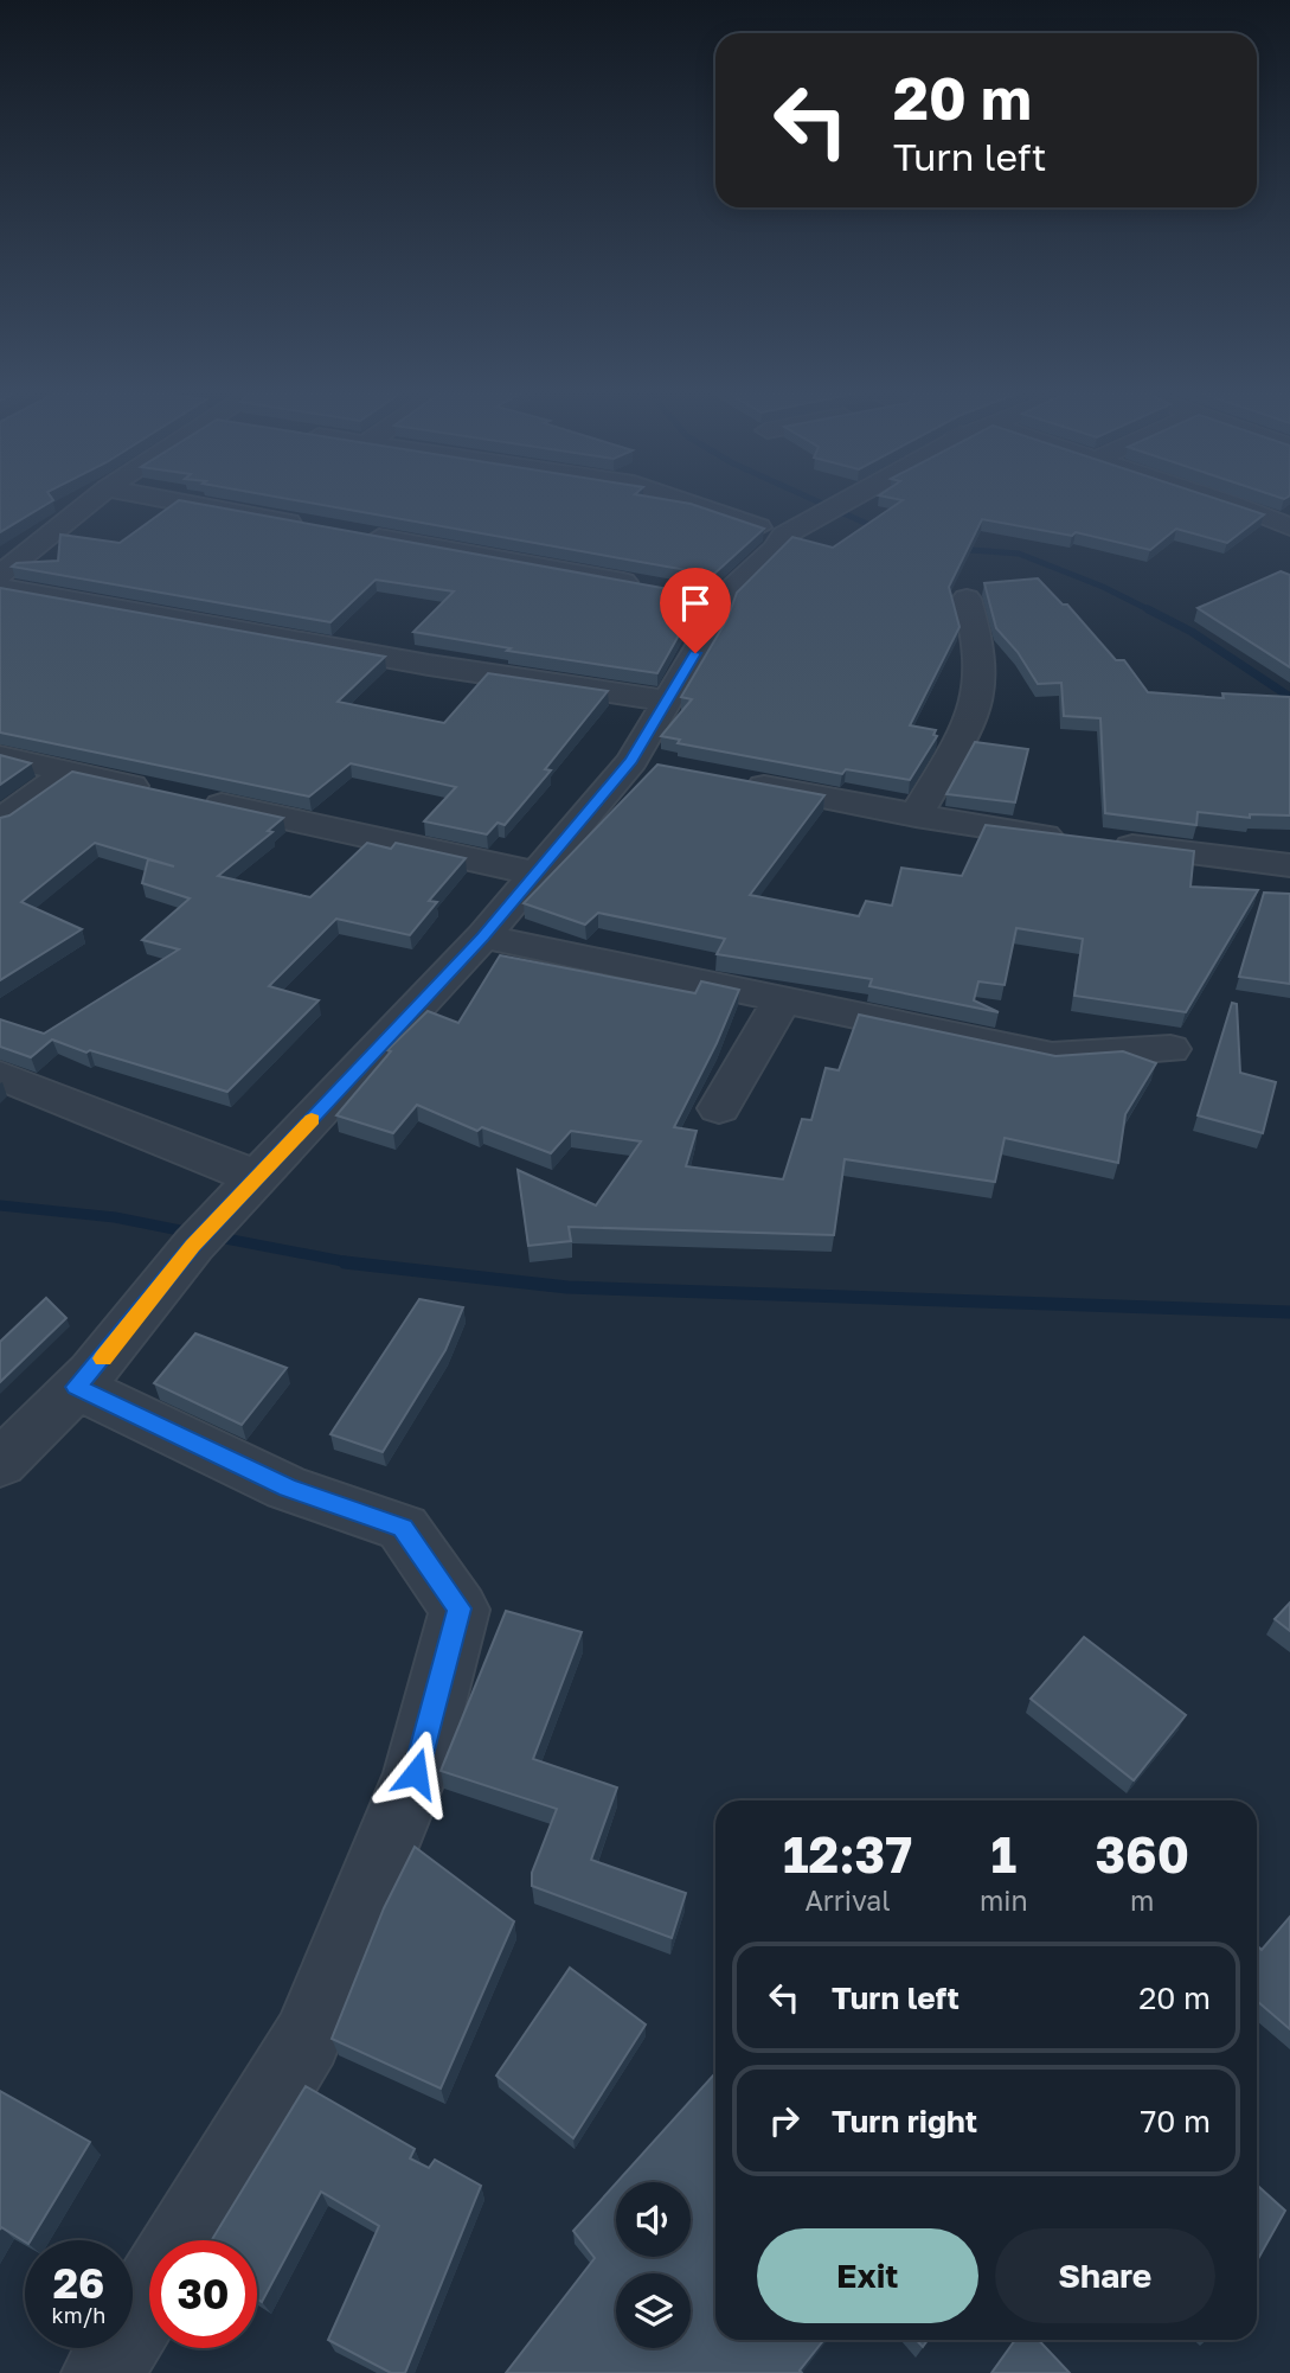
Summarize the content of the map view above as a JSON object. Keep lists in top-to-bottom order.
{
  "page": {
    "turn": ["20 m", "Turn left"],
    "eta": [
      "12:37",
      "Arrival",
      "1",
      "min",
      "360",
      "m"
    ],
    "list": [
      {
        "name": "Turn left",
        "value": "20 m"
      },
      {
        "name": "Turn right",
        "value": "70 m"
      }
    ],
    "buttons": ["Exit", "Share"],
    "speed": "26 km/h",
    "limit": "30"
  }
}
